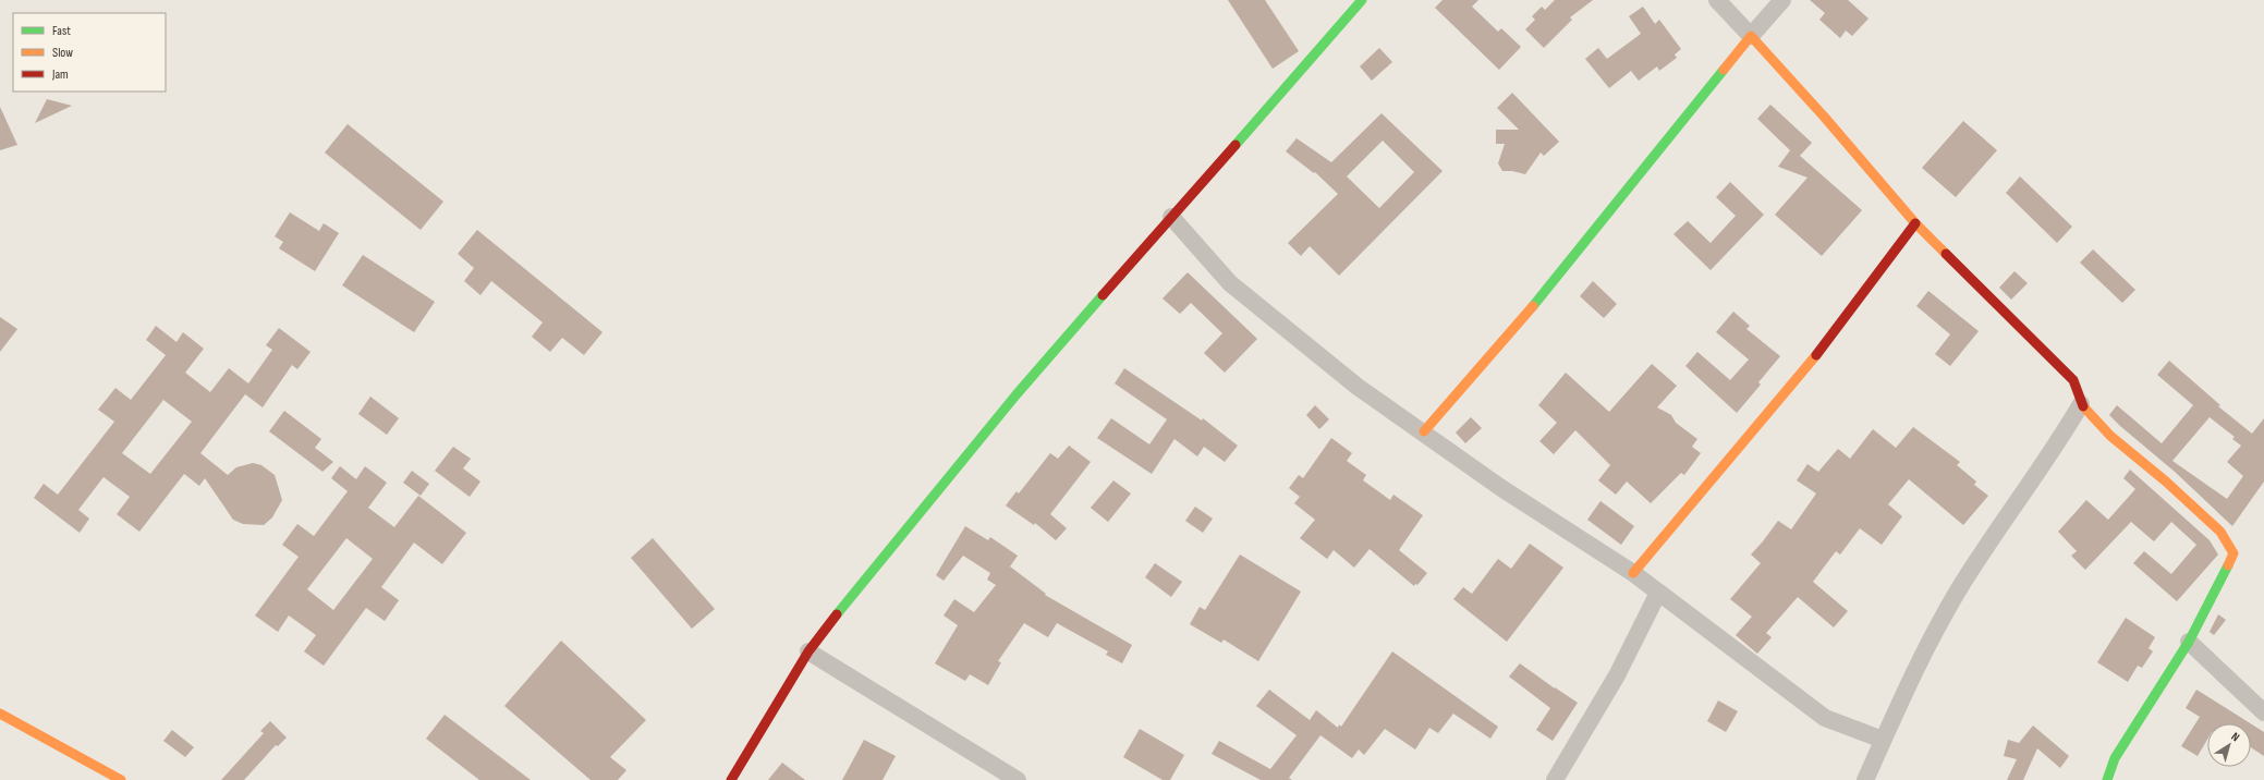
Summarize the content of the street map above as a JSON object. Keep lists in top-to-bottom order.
{
  "legend": ["Fast", "Slow", "Jam"],
  "north": "top right"
}
